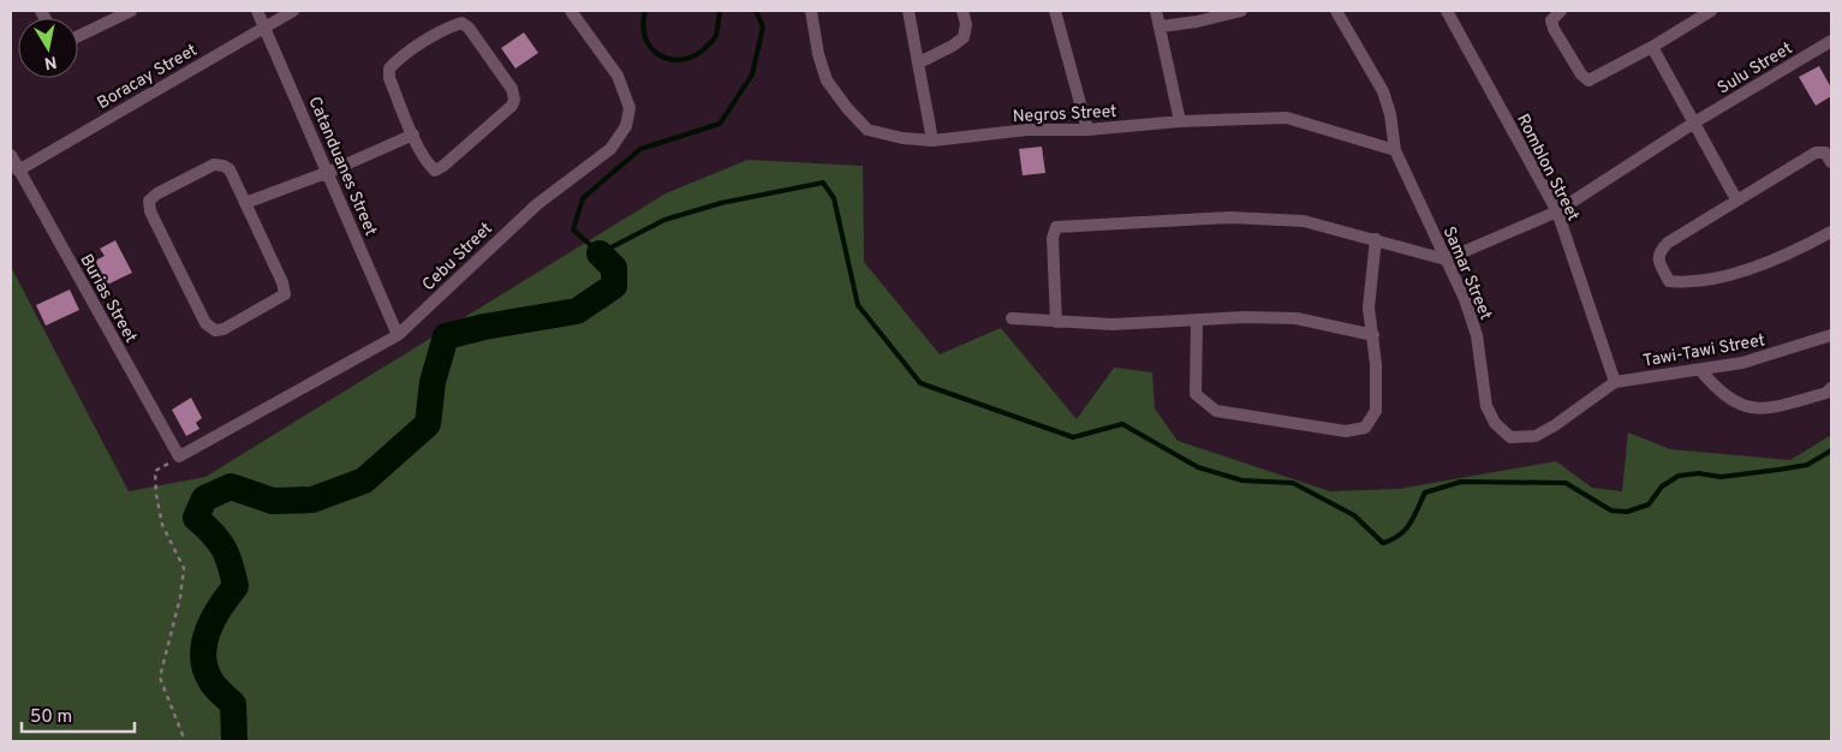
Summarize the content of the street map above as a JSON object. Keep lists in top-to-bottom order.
{
  "streets": {
    "street": [
      "Sulu Street",
      "Boracay Street",
      "Negros Street",
      "Catanduanes Street",
      "Romblon Street",
      "Cebu Street",
      "Samar Street",
      "Burias Street",
      "Tawi-Tawi Street"
    ]
  },
  "crossings": [
    ["Sulu Street", "Romblon Street"],
    ["Sulu Street", "Samar Street"],
    ["Boracay Street", "Catanduanes Street"],
    ["Boracay Street", "Burias Street"],
    ["Negros Street", "Samar Street"],
    ["Catanduanes Street", "Cebu Street"],
    ["Romblon Street", "Samar Street"],
    ["Romblon Street", "Tawi-Tawi Street"],
    ["Cebu Street", "Burias Street"],
    ["Samar Street", "Tawi-Tawi Street"]
  ],
  "scale_bar": "50 m",
  "north": "bottom"
}
